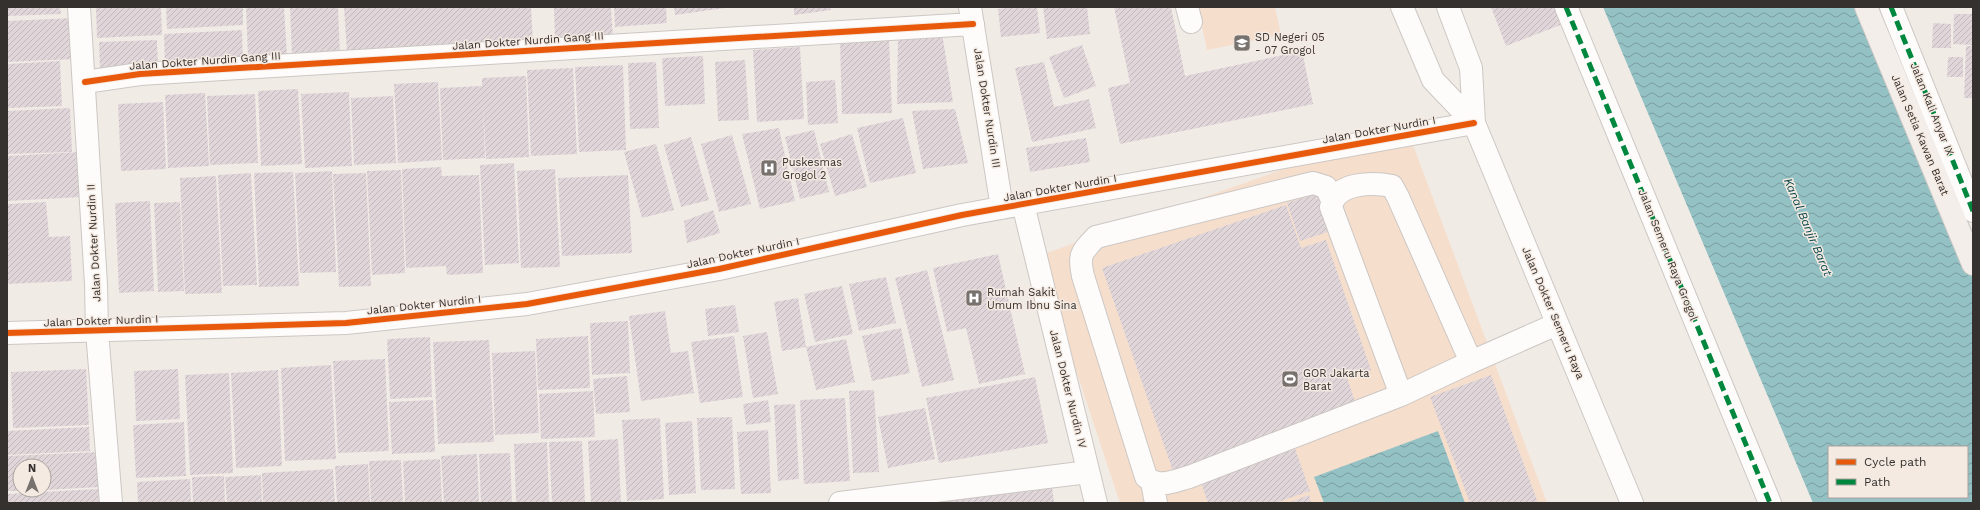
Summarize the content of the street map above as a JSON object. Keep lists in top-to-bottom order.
{
  "streets": {
    "main road": ["Jalan Setia Kawan Barat"],
    "street": [
      "Jalan Dokter Nurdin Gang III",
      "Jalan Dokter Nurdin III",
      "Jalan Kali Anyar IX",
      "Jalan Dokter Nurdin I",
      "Jalan Dokter Nurdin II",
      "Jalan Semeru Raya Grogol",
      "Jalan Dokter Semeru Raya",
      "Jalan Dokter Nurdin IV"
    ]
  },
  "crossings": [
    ["Jalan Dokter Nurdin Gang III", "Jalan Dokter Nurdin III"],
    ["Jalan Dokter Nurdin Gang III", "Jalan Dokter Nurdin II"],
    ["Jalan Dokter Nurdin III", "Jalan Dokter Nurdin I"],
    ["Jalan Dokter Nurdin III", "Jalan Dokter Nurdin IV"],
    ["Jalan Dokter Nurdin I", "Jalan Dokter Nurdin II"],
    ["Jalan Dokter Nurdin I", "Jalan Dokter Semeru Raya"],
    ["Jalan Dokter Nurdin I", "Jalan Dokter Nurdin IV"]
  ],
  "water": ["Kanal Banjir Barat"],
  "places": {
    "school or university": ["SD Negeri 05 - 07 Grogol"],
    "hospital": ["Puskesmas Grogol 2", "Rumah Sakit Umum Ibnu Sina"],
    "sports": ["GOR Jakarta Barat"]
  },
  "legend": ["Cycle path", "Path"],
  "north": "top"
}
